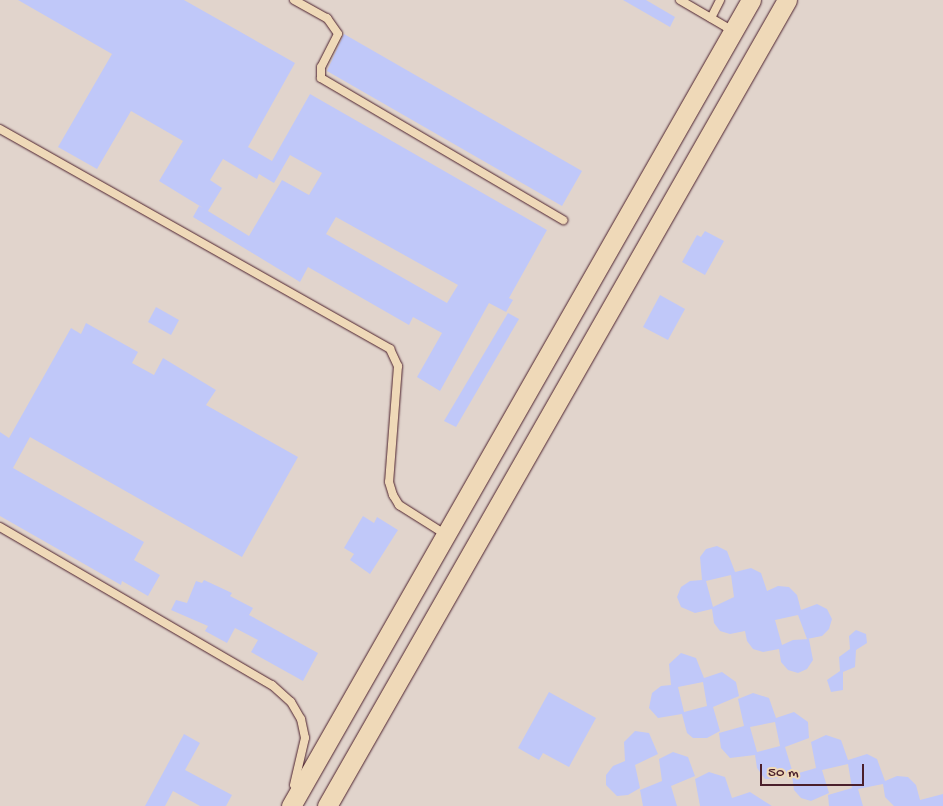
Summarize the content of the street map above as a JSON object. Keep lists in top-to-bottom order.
{
  "scale_bar": "50 m"
}
